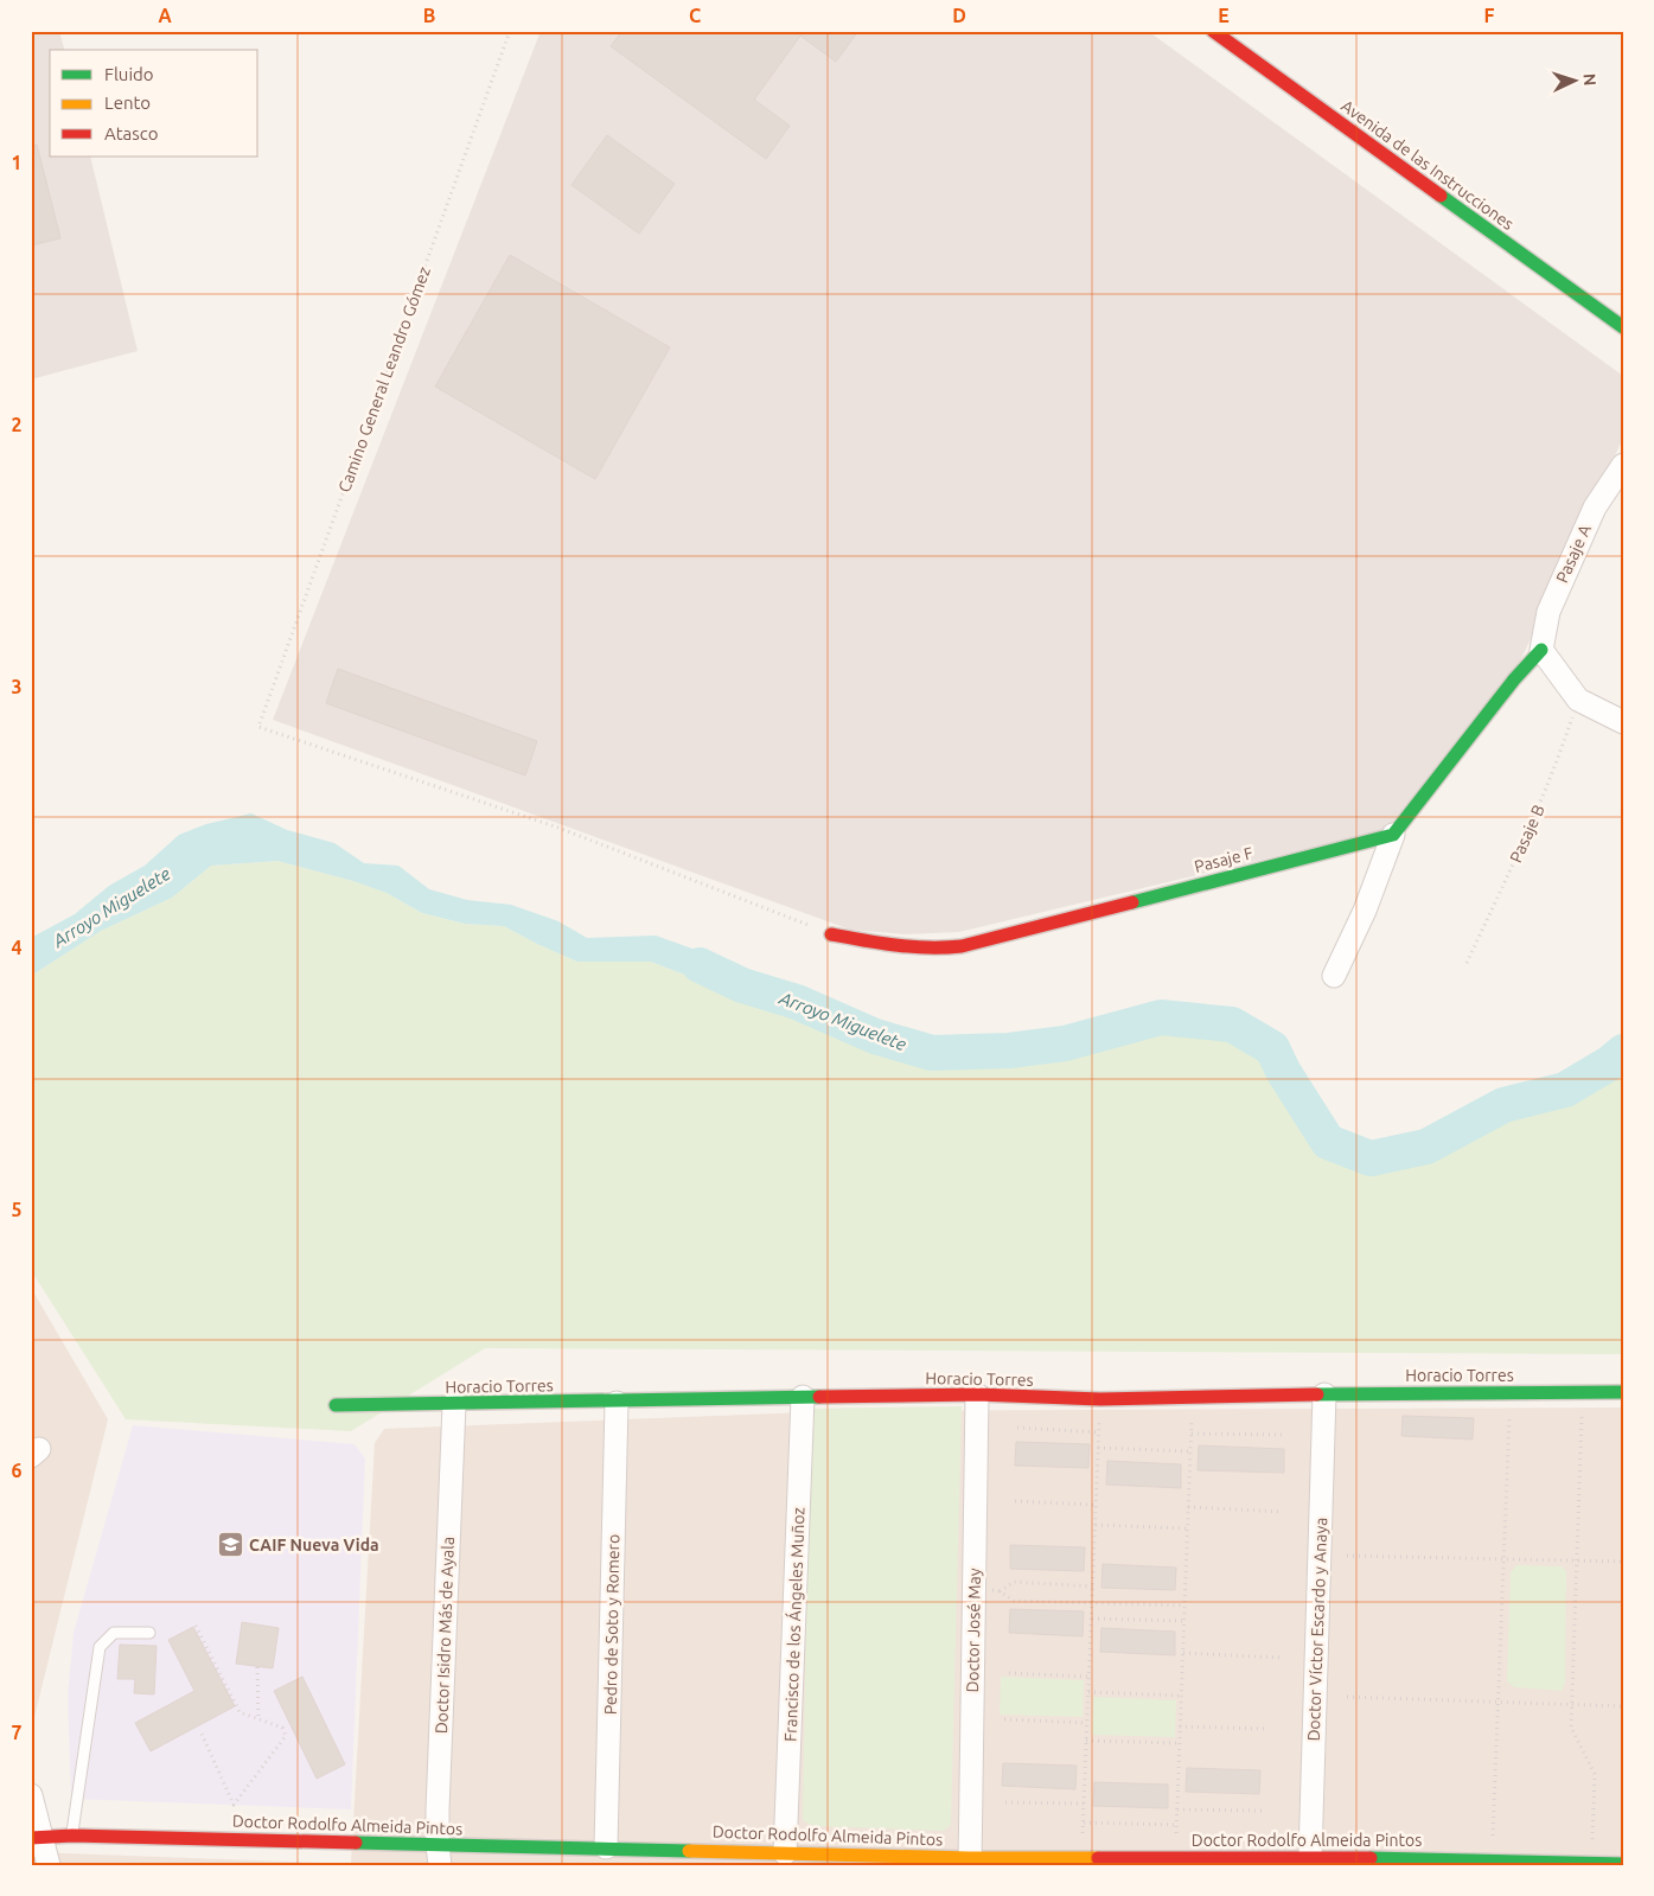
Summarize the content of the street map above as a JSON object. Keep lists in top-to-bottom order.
{
  "streets": {
    "street": [
      "Avenida de las Instrucciones",
      "Pasaje A",
      "Pasaje F",
      "Horacio Torres",
      "Pedro de Soto y Romero",
      "Francisco de los Ángeles Muñoz",
      "Doctor Víctor Escardo y Anaya",
      "Doctor José May",
      "Doctor Isidro Más de Ayala",
      "Doctor Rodolfo Almeida Pintos"
    ],
    "path": ["Camino General Leandro Gómez", "Pasaje B"]
  },
  "crossings": [
    ["Camino General Leandro Gómez", "Pasaje F"],
    ["Horacio Torres", "Pedro de Soto y Romero"],
    ["Horacio Torres", "Francisco de los Ángeles Muñoz"],
    ["Horacio Torres", "Doctor Víctor Escardo y Anaya"],
    ["Horacio Torres", "Doctor José May"],
    ["Horacio Torres", "Doctor Isidro Más de Ayala"],
    ["Pedro de Soto y Romero", "Doctor Rodolfo Almeida Pintos"],
    ["Francisco de los Ángeles Muñoz", "Doctor Rodolfo Almeida Pintos"],
    ["Doctor Víctor Escardo y Anaya", "Doctor Rodolfo Almeida Pintos"],
    ["Doctor José May", "Doctor Rodolfo Almeida Pintos"],
    ["Doctor Isidro Más de Ayala", "Doctor Rodolfo Almeida Pintos"]
  ],
  "water": ["Arroyo Miguelete"],
  "places": {
    "school or university": ["CAIF Nueva Vida"]
  },
  "legend": ["Fluido", "Lento", "Atasco"],
  "north": "right",
  "grid": {
    "columns": [
      "A",
      "B",
      "C",
      "D",
      "E",
      "F"
    ],
    "rows": [
      "1",
      "2",
      "3",
      "4",
      "5",
      "6",
      "7"
    ]
  }
}
